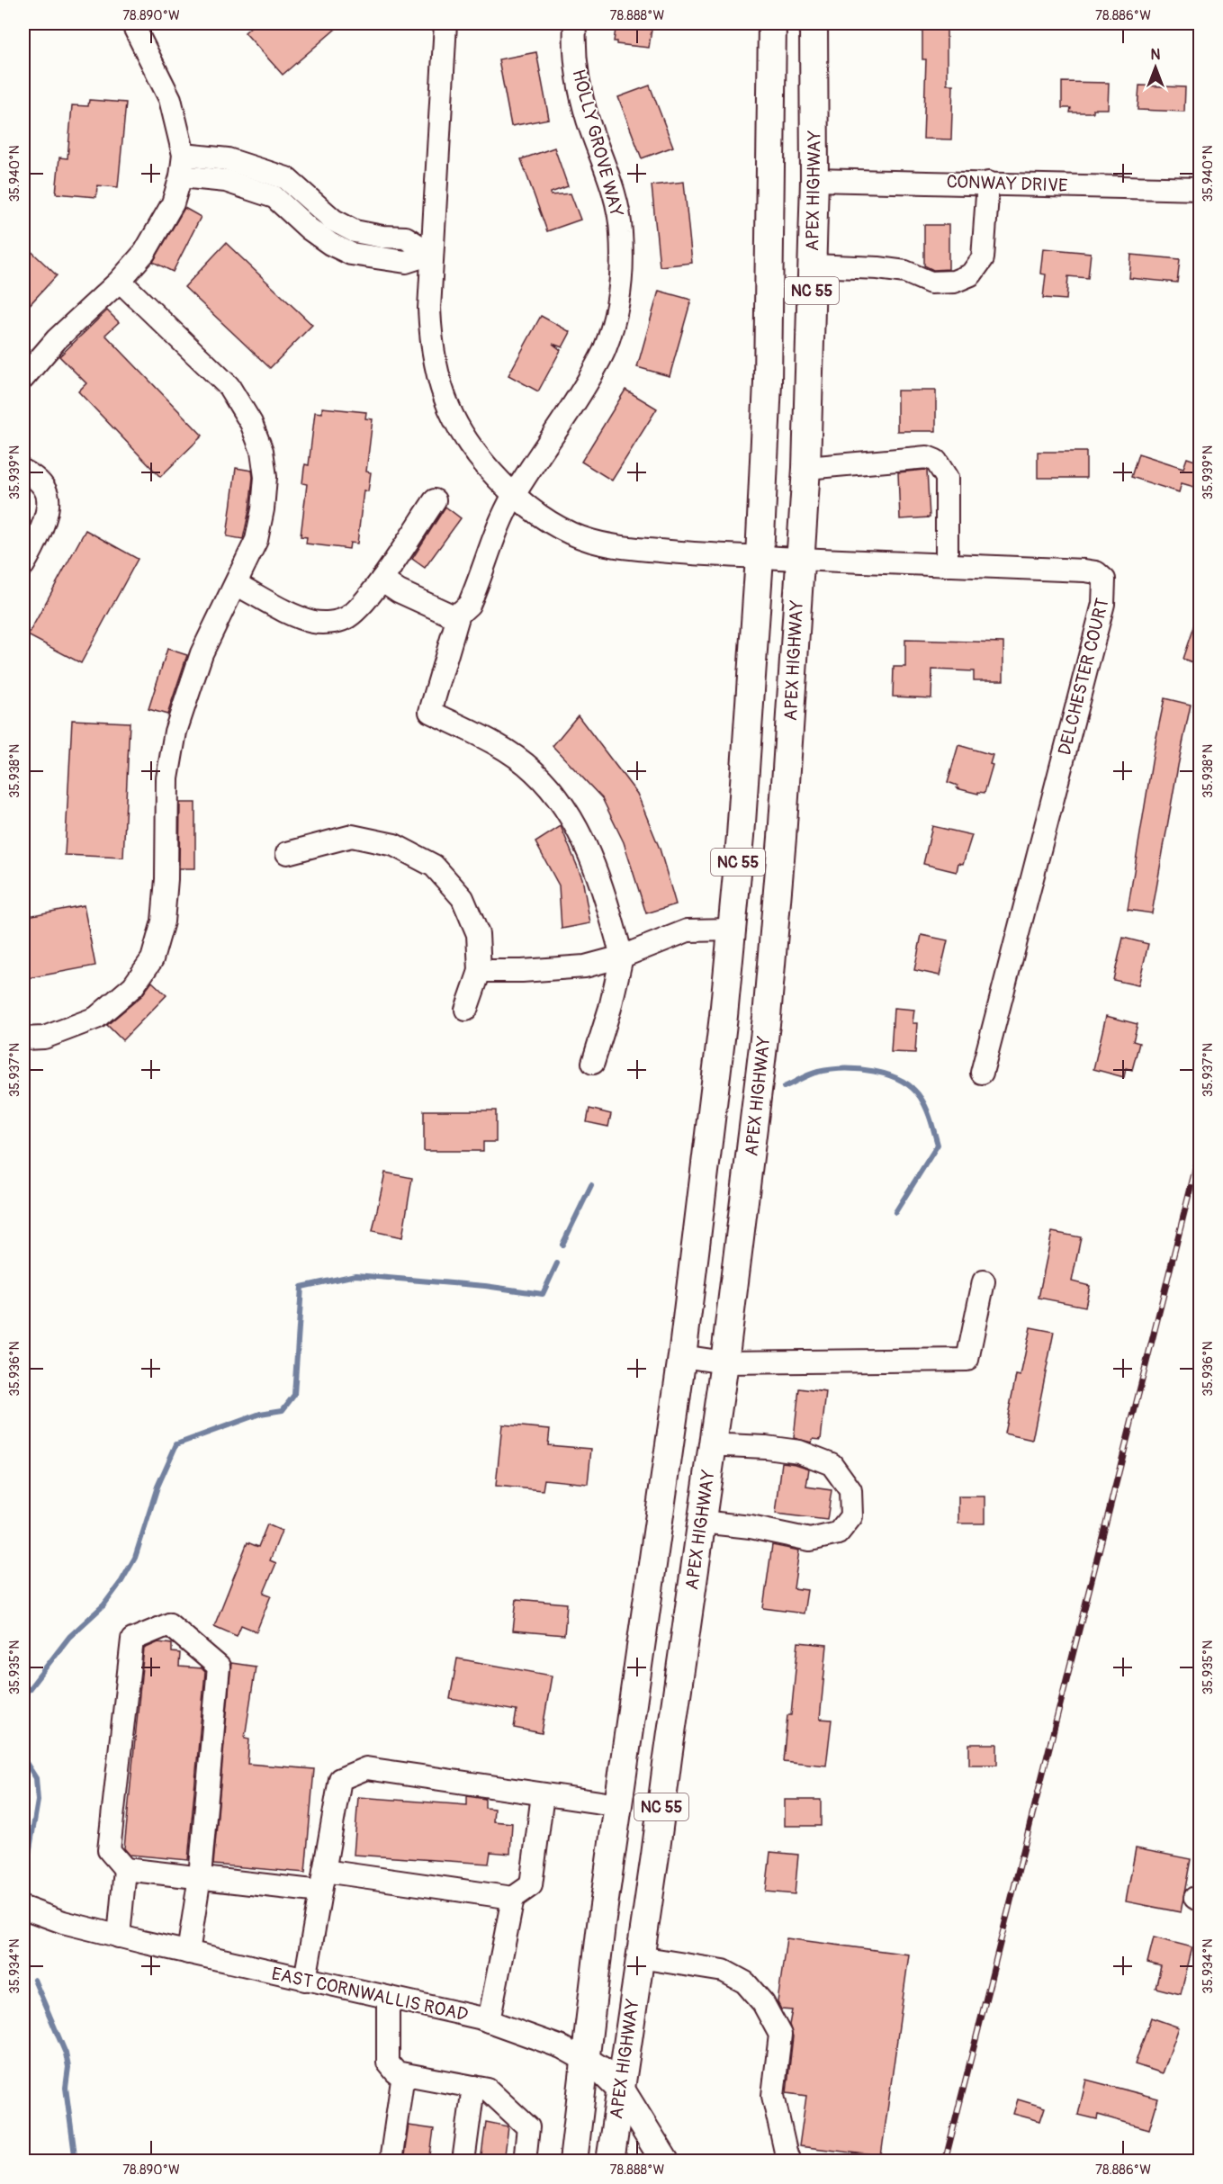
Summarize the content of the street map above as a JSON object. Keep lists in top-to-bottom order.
{
  "streets": {
    "main road": ["APEX HIGHWAY", "NC 55", "EAST CORNWALLIS ROAD"],
    "street": ["HOLLY GROVE WAY", "CONWAY DRIVE", "DELCHESTER COURT"]
  },
  "crossings": [
    ["HOLLY GROVE WAY", "DELCHESTER COURT"],
    ["CONWAY DRIVE", "APEX HIGHWAY"],
    ["APEX HIGHWAY", "DELCHESTER COURT"],
    ["APEX HIGHWAY", "EAST CORNWALLIS ROAD"],
    ["NC 55", "DELCHESTER COURT"],
    ["NC 55", "EAST CORNWALLIS ROAD"]
  ],
  "north": "top",
  "coordinates": [
    "78.890°W",
    "78.888°W",
    "78.886°W",
    "35.940°N",
    "35.939°N",
    "35.938°N",
    "35.937°N",
    "35.936°N",
    "35.935°N",
    "35.934°N"
  ]
}
